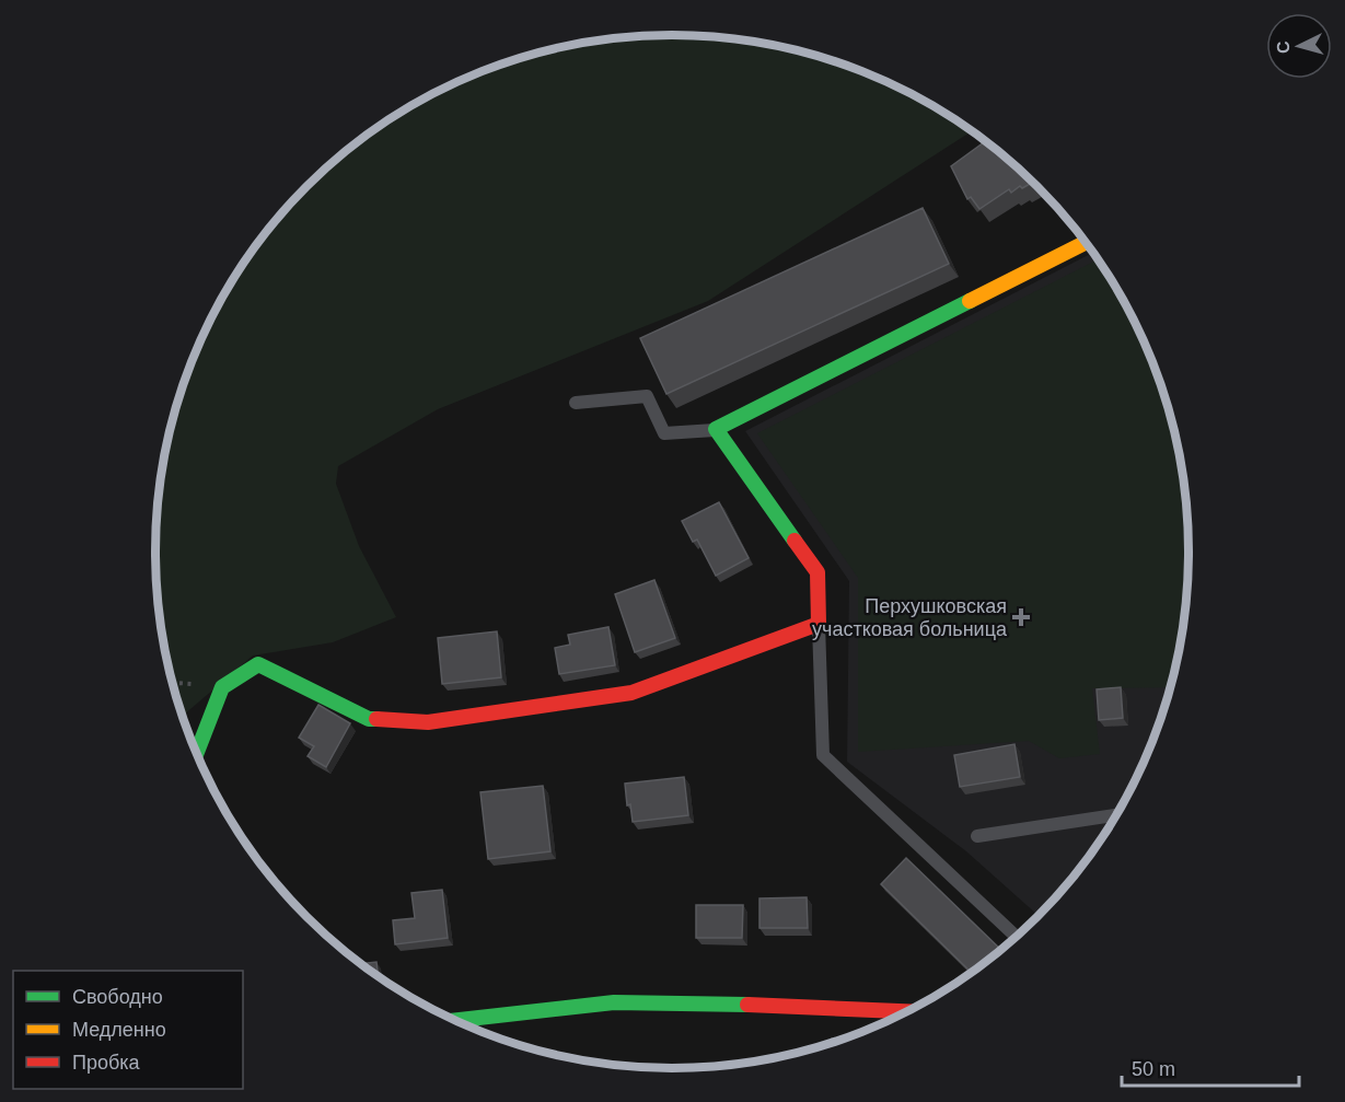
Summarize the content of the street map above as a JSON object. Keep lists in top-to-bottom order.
{
  "places": {
    "health": ["Перхушковская участковая больница"]
  },
  "legend": ["Свободно", "Медленно", "Пробка"],
  "scale_bar": "50 m",
  "north": "left"
}
